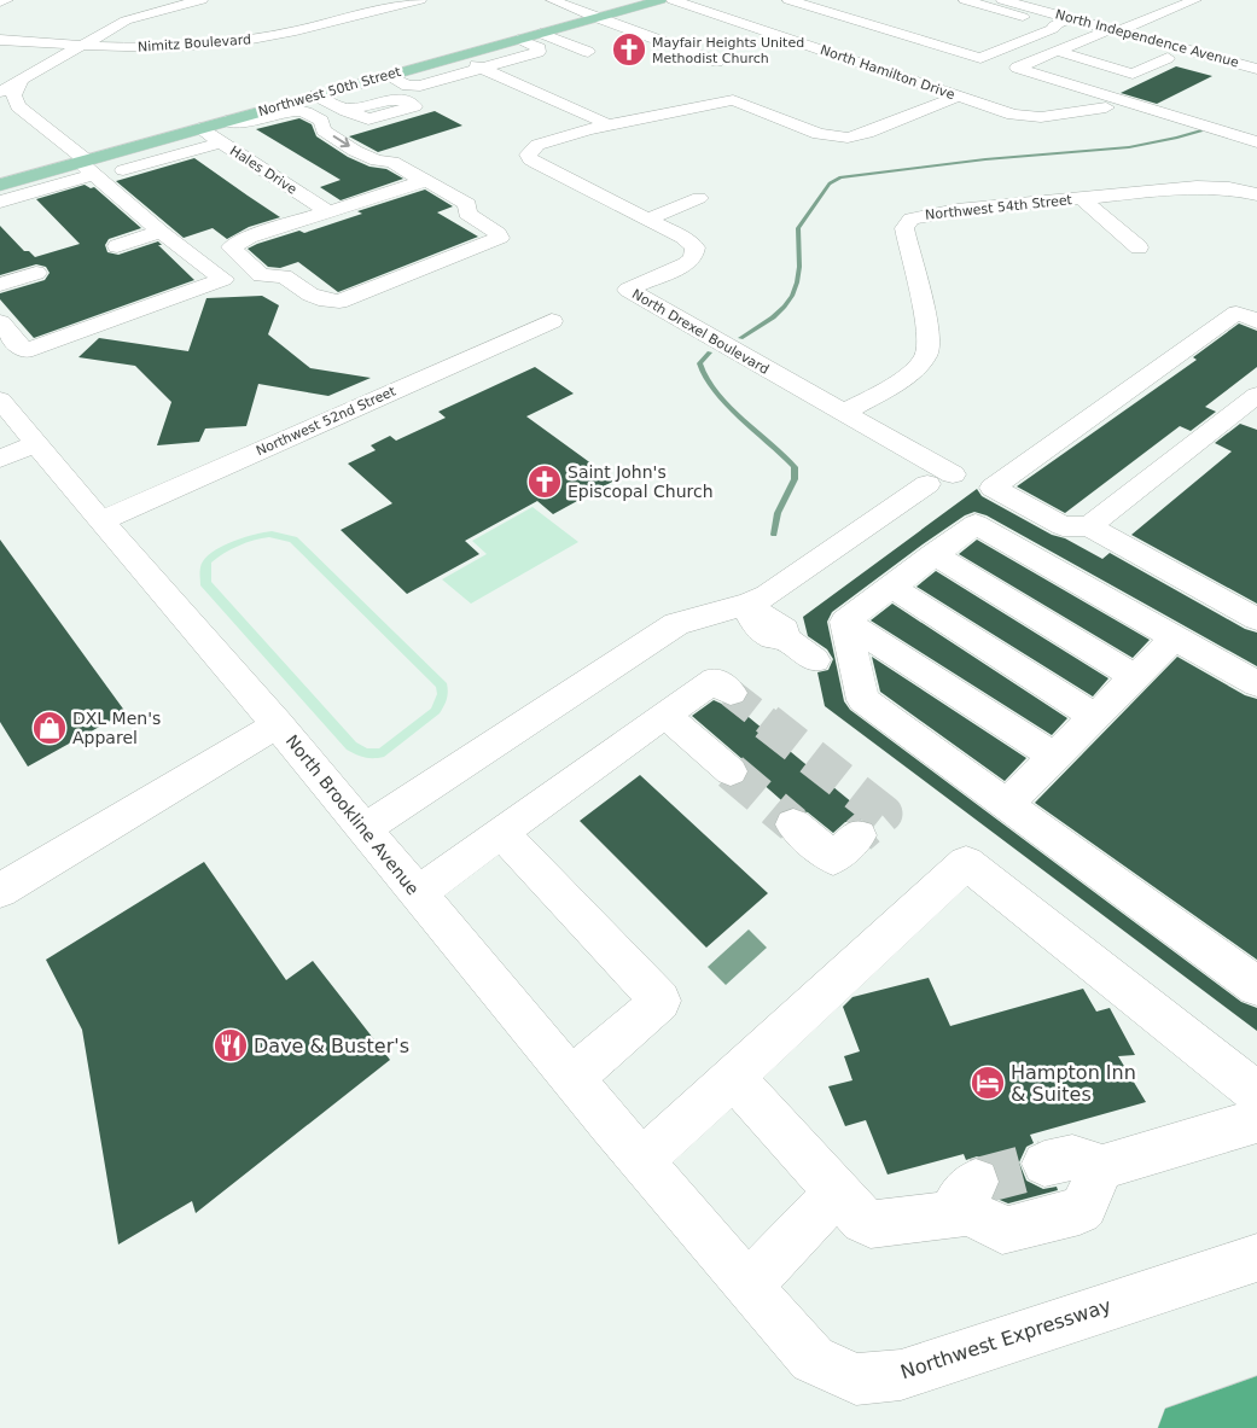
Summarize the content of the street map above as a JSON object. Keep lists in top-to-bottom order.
{
  "streets": {
    "main road": ["Northwest 50th Street"],
    "street": [
      "North Independence Avenue",
      "Nimitz Boulevard",
      "North Hamilton Drive",
      "Hales Drive",
      "Northwest 54th Street",
      "North Drexel Boulevard",
      "Northwest 52nd Street",
      "North Brookline Avenue",
      "Northwest Expressway"
    ]
  },
  "crossings": [
    ["Northwest 54th Street", "North Drexel Boulevard"],
    ["Northwest 52nd Street", "North Brookline Avenue"],
    ["North Brookline Avenue", "Northwest Expressway"]
  ],
  "places": {
    "church": ["Mayfair Heights United Methodist Church", "Saint John's Episcopal Church"],
    "shop": ["DXL Men's Apparel"],
    "restaurant": ["Dave & Buster's"],
    "hotel": ["Hampton Inn & Suites"]
  }
}
